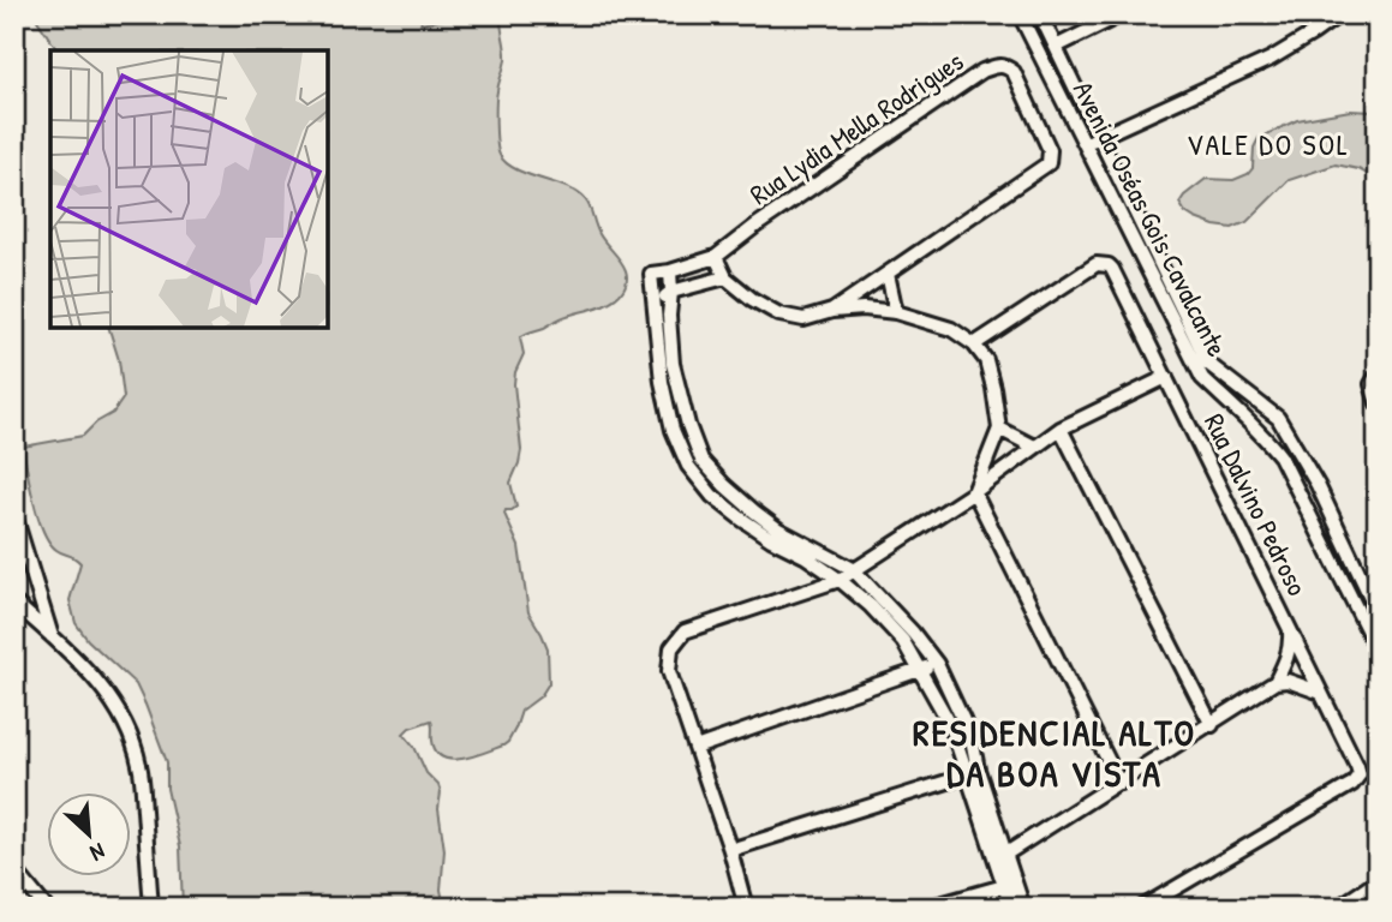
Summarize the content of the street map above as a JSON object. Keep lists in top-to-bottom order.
{
  "streets": {
    "street": ["Rua Lydia Mella Rodrigues", "Avenida Oséas Gois Cavalcante", "Rua Dalvino Pedroso"]
  },
  "districts": ["VALE DO SOL", "RESIDENCIAL ALTO DA BOA VISTA"],
  "north": "bottom right"
}
